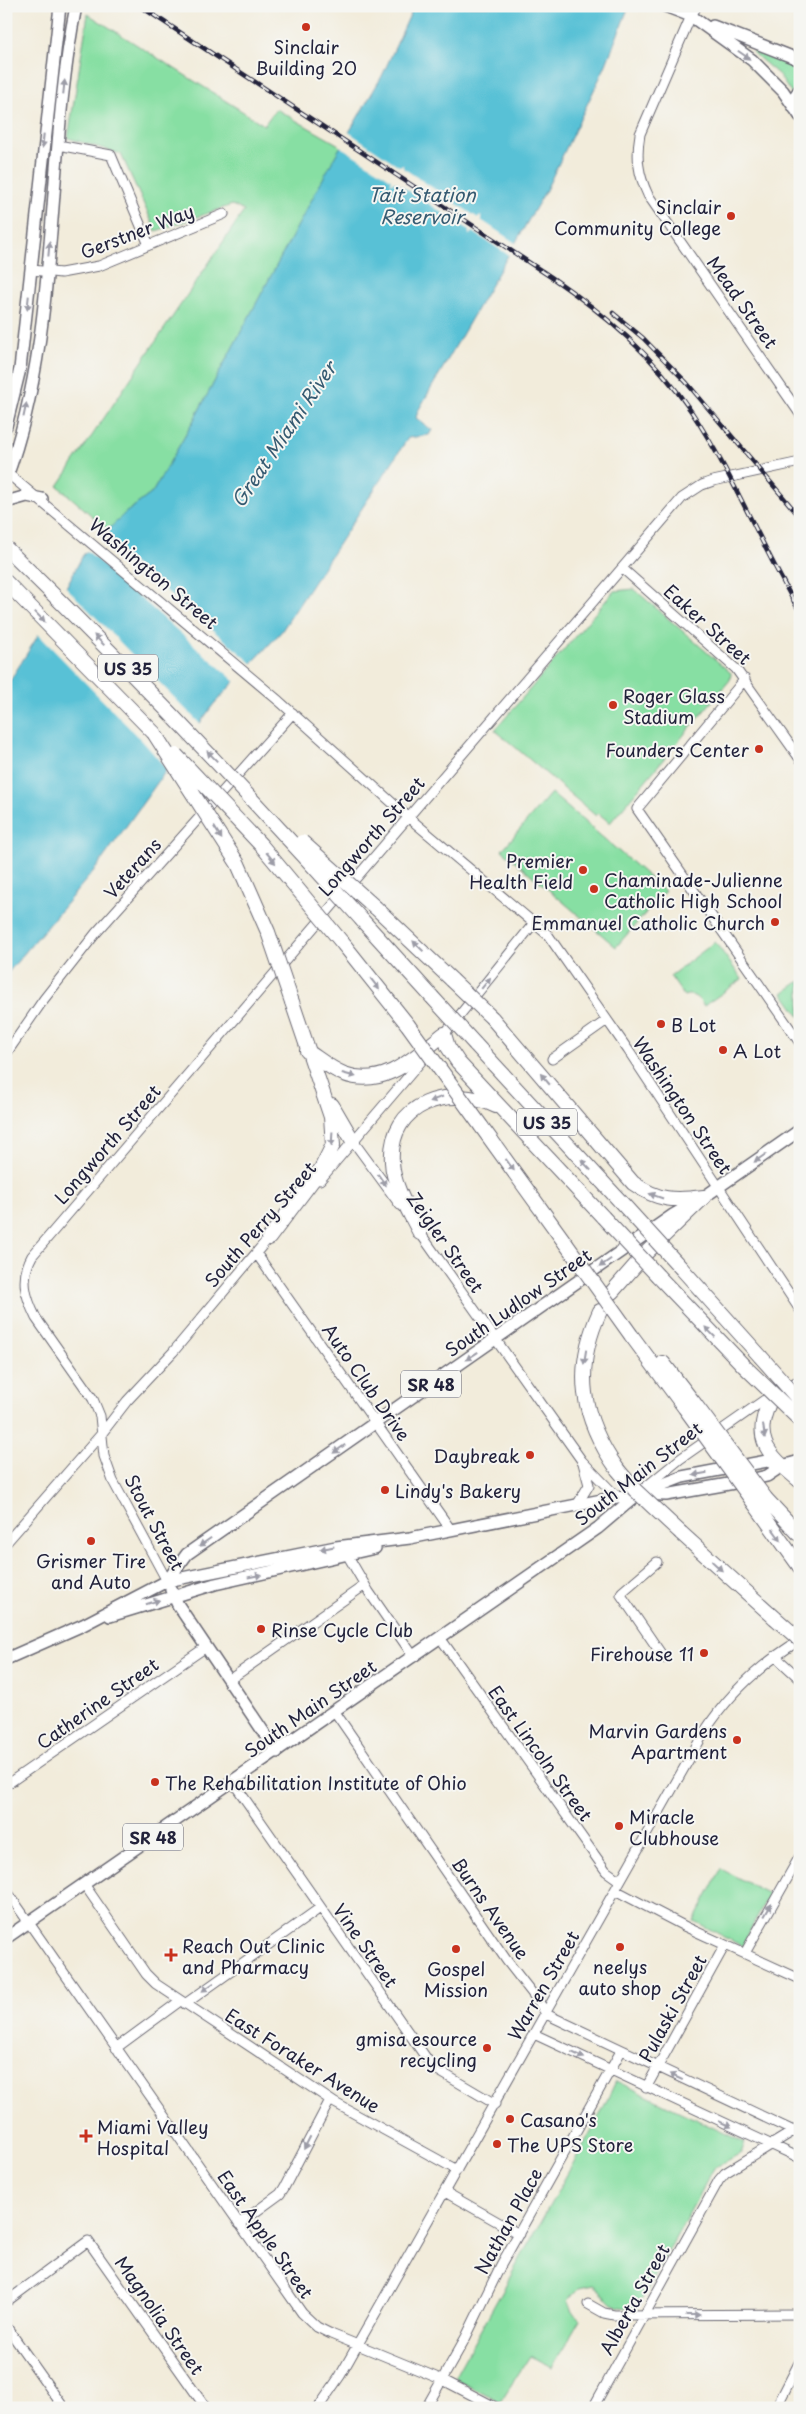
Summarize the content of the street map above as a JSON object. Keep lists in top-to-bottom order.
{
  "streets": {
    "highway": ["US 35"],
    "main road": [
      "South Ludlow Street",
      "SR 48",
      "South Main Street",
      "Stout Street"
    ],
    "street": [
      "Gerstner Way",
      "Mead Street",
      "Washington Street",
      "Eaker Street",
      "Longworth Street",
      "Veterans",
      "South Perry Street",
      "Zeigler Street",
      "Auto Club Drive",
      "Catherine Street",
      "East Lincoln Street",
      "Burns Avenue",
      "Vine Street",
      "Warren Street",
      "Pulaski Street",
      "East Foraker Avenue",
      "Nathan Place",
      "East Apple Street",
      "Alberta Street",
      "Magnolia Street"
    ]
  },
  "crossings": [
    ["Washington Street", "Longworth Street"],
    ["Washington Street", "Veterans"],
    ["Washington Street", "South Perry Street"],
    ["Washington Street", "South Ludlow Street"],
    ["Eaker Street", "Longworth Street"],
    ["Longworth Street", "Stout Street"],
    ["South Perry Street", "Zeigler Street"],
    ["South Perry Street", "Auto Club Drive"],
    ["South Perry Street", "Stout Street"],
    ["Zeigler Street", "South Ludlow Street"],
    ["South Ludlow Street", "Auto Club Drive"],
    ["South Ludlow Street", "Stout Street"],
    ["South Main Street", "Stout Street"],
    ["South Main Street", "East Lincoln Street"],
    ["South Main Street", "Burns Avenue"],
    ["South Main Street", "Vine Street"],
    ["South Main Street", "East Foraker Avenue"],
    ["South Main Street", "East Apple Street"],
    ["Stout Street", "Catherine Street"],
    ["East Lincoln Street", "Warren Street"],
    ["Burns Avenue", "Warren Street"],
    ["Vine Street", "Warren Street"],
    ["Warren Street", "East Foraker Avenue"],
    ["Warren Street", "East Apple Street"],
    ["Nathan Place", "East Apple Street"]
  ],
  "water": ["Tait Station Reservoir", "Great Miami River"],
  "places": {
    "other": [
      "Sinclair Building 20",
      "Sinclair Community College",
      "Roger Glass Stadium",
      "Founders Center",
      "Premier Health Field",
      "Chaminade-Julienne Catholic High School",
      "Emmanuel Catholic Church",
      "B Lot",
      "A Lot",
      "Daybreak",
      "Lindy's Bakery",
      "Grismer Tire and Auto",
      "Rinse Cycle Club",
      "Firehouse 11",
      "Marvin Gardens Apartment",
      "The Rehabilitation Institute of Ohio",
      "Miracle Clubhouse",
      "neelys auto shop",
      "Gospel Mission",
      "gmisa esource recycling",
      "Casano's",
      "The UPS Store"
    ],
    "health": ["Reach Out Clinic and Pharmacy", "Miami Valley Hospital"]
  }
}
